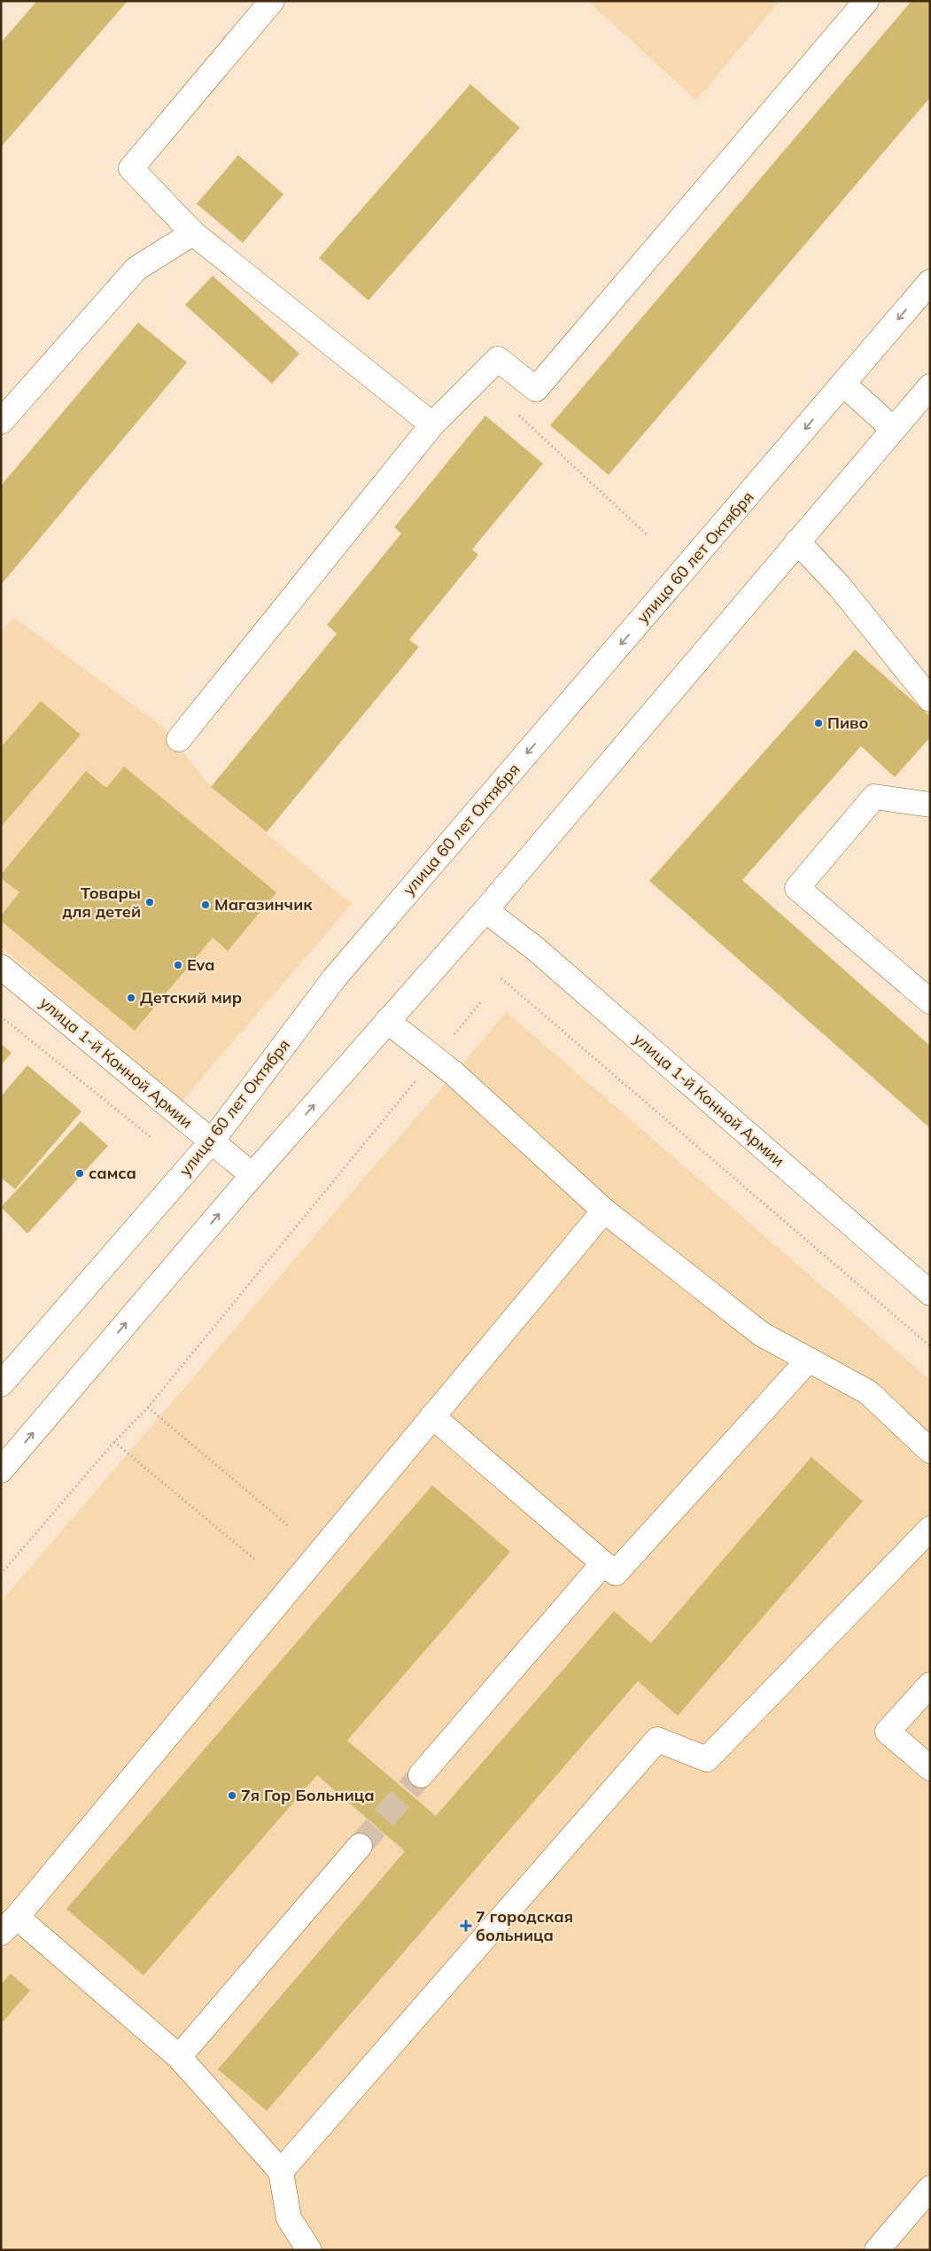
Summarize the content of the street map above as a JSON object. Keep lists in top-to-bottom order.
{
  "streets": {
    "main road": ["улица 60 лет Октября", "улица 1-й Конной Армии"]
  },
  "crossings": [
    ["улица 60 лет Октября", "улица 1-й Конной Армии"]
  ],
  "places": {
    "other": [
      "Пиво",
      "Товары для детей",
      "Магазинчик",
      "Eva",
      "Детский мир",
      "самса",
      "7я Гор Больница"
    ],
    "health": ["7 городская больница"]
  }
}
